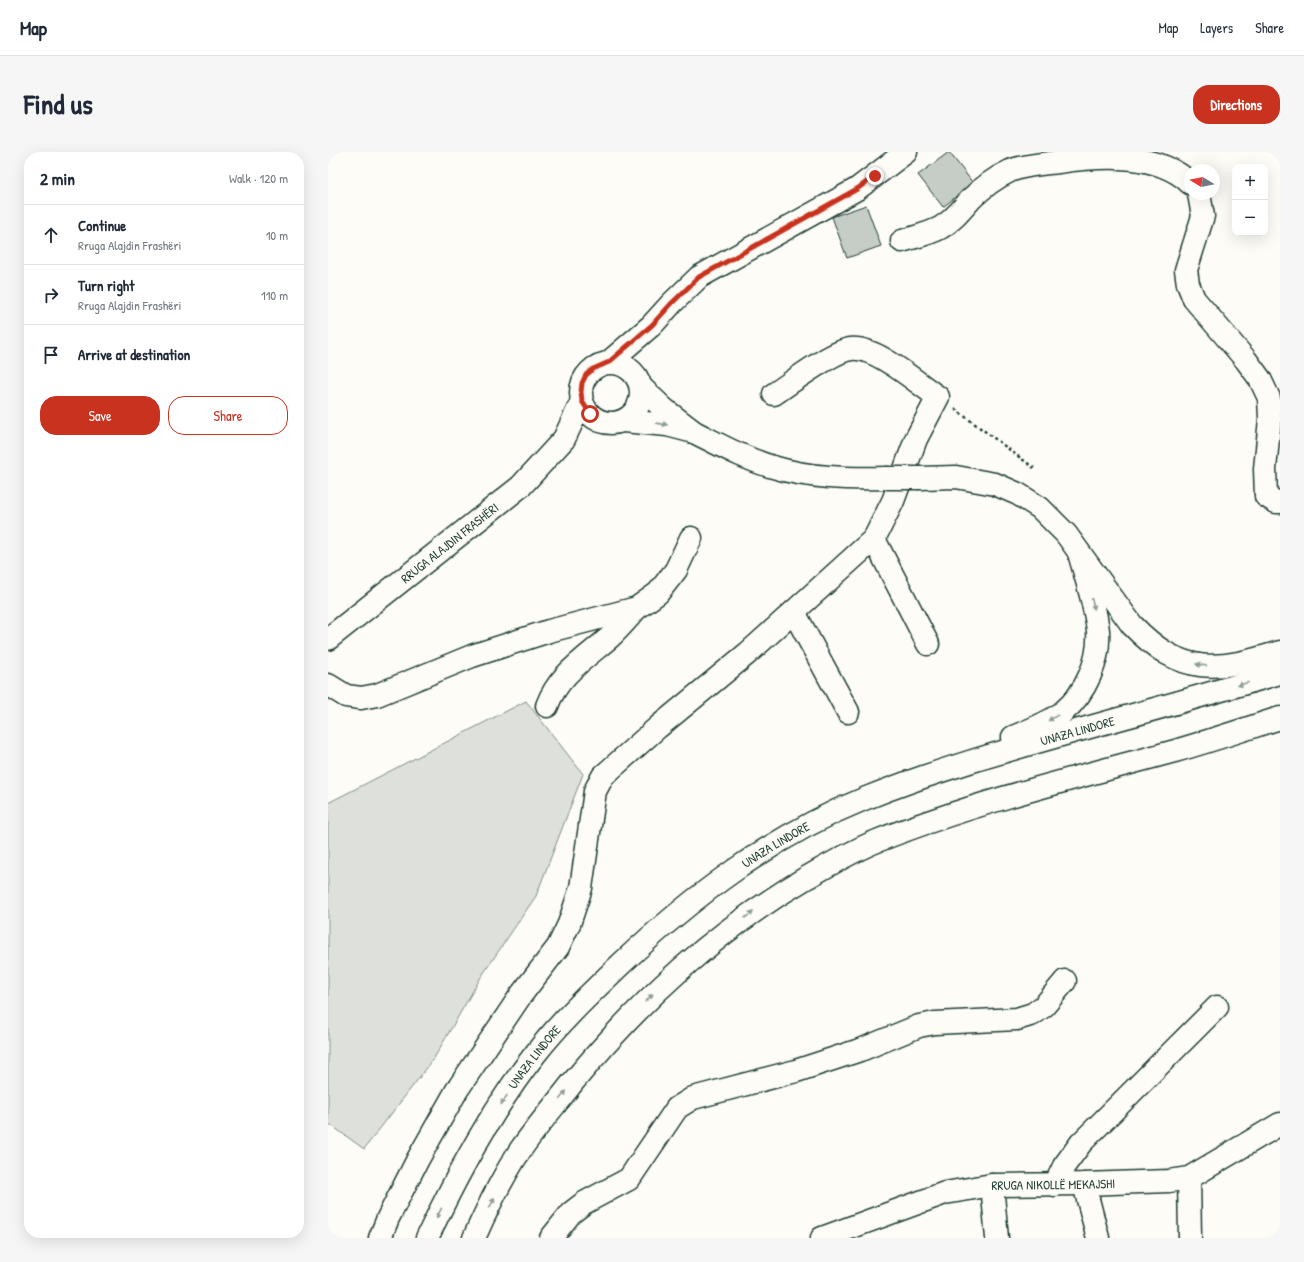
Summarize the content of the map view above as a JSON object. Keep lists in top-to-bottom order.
{
  "streets": {
    "main road": ["RRUGA ALAJDIN FRASHËRI", "UNAZA LINDORE", "RRUGA NIKOLLË MEKAJSHI"]
  },
  "north": "left",
  "page": {
    "header": "Map",
    "nav": ["Map", "Layers", "Share"],
    "title": "Find us",
    "buttons": [
      "Directions",
      ["Save", "Share"]
    ],
    "heading": ["2 min", "Walk · 120 m"],
    "map_buttons": ["+", "−"],
    "list": [
      ["Continue", "Rruga Alajdin Frashëri", "10 m"],
      ["Turn right", "Rruga Alajdin Frashëri", "110 m"],
      "Arrive at destination"
    ]
  }
}
